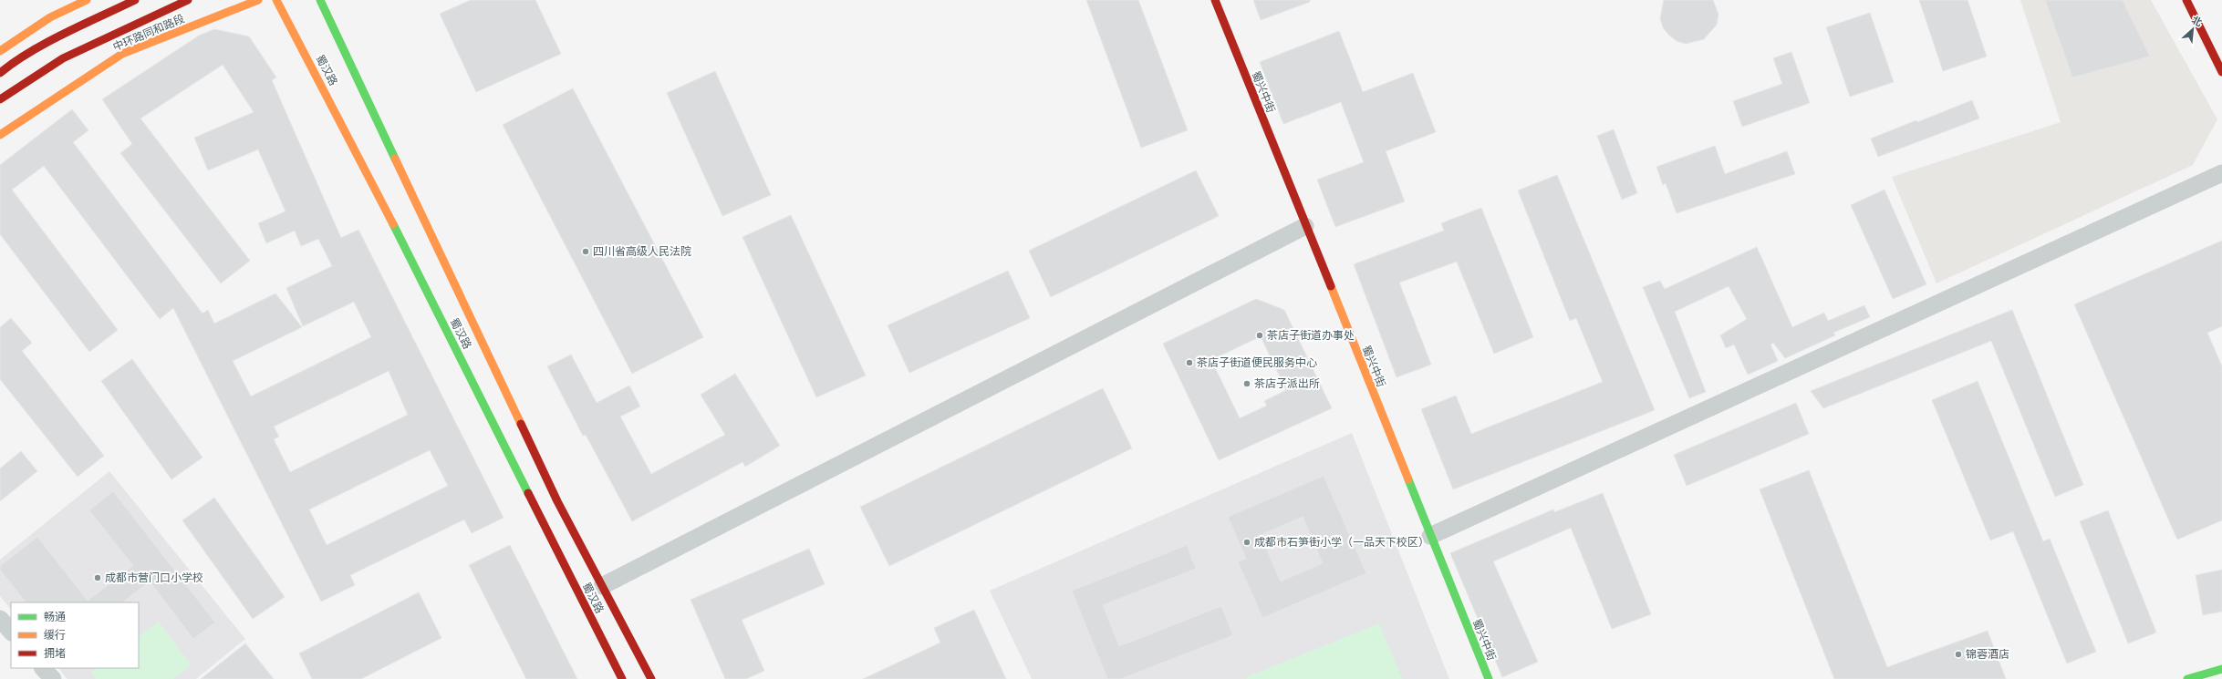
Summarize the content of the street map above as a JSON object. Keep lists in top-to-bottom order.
{
  "streets": {
    "main road": ["中环路同和路段", "蜀汉路", "蜀兴中街"]
  },
  "places": [
    "四川省高级人民法院",
    "茶店子街道办事处",
    "茶店子街道便民服务中心",
    "茶店子派出所",
    "成都市石笋街小学（一品天下校区）",
    "成都市营门口小学校",
    "锦蓉酒店"
  ],
  "legend": ["畅通", "缓行", "拥堵"],
  "north": "top right"
}
